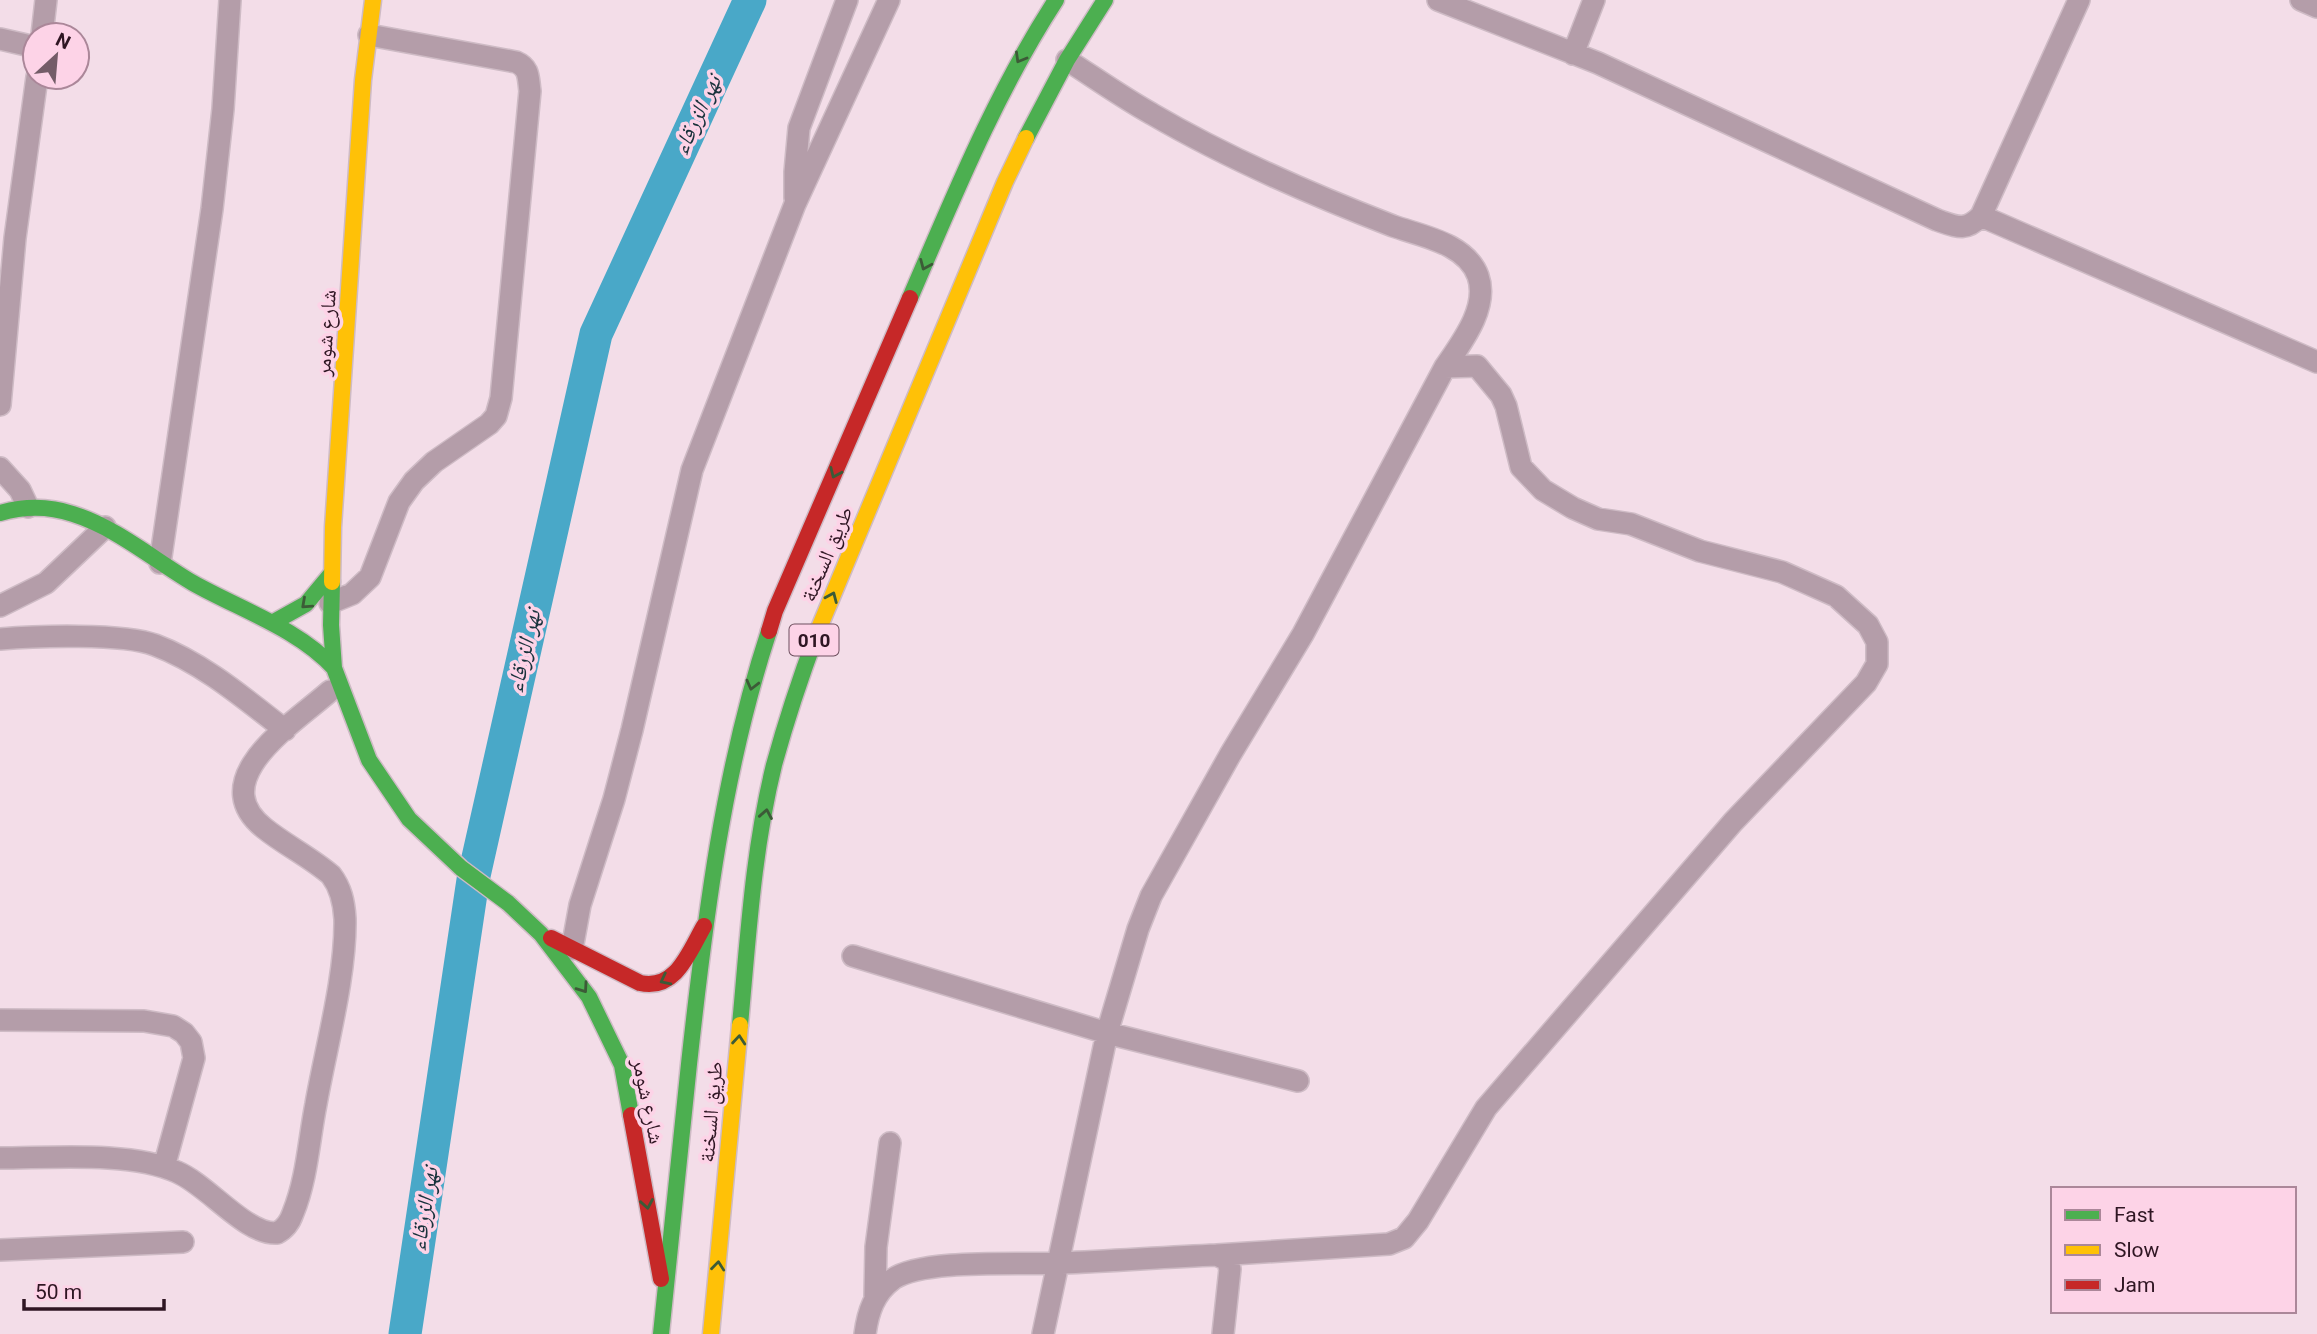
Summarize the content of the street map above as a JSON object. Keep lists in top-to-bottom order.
{
  "streets": {
    "main road": ["شارع شومر", "طريق السخنة", "010"]
  },
  "crossings": [
    ["شارع شومر", "طريق السخنة"]
  ],
  "water": ["نهر الزرقاء"],
  "legend": ["Fast", "Slow", "Jam"],
  "scale_bar": "50 m",
  "north": "top right"
}
